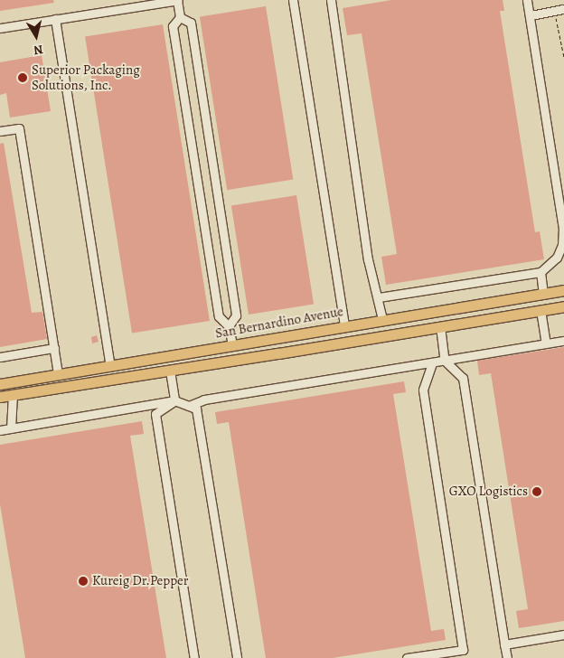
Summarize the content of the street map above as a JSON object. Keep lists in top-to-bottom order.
{
  "streets": {
    "main road": ["San Bernardino Avenue"]
  },
  "places": ["Superior Packaging Solutions, Inc.", "GXO Logistics", "Kureig Dr.Pepper"],
  "north": "bottom"
}
